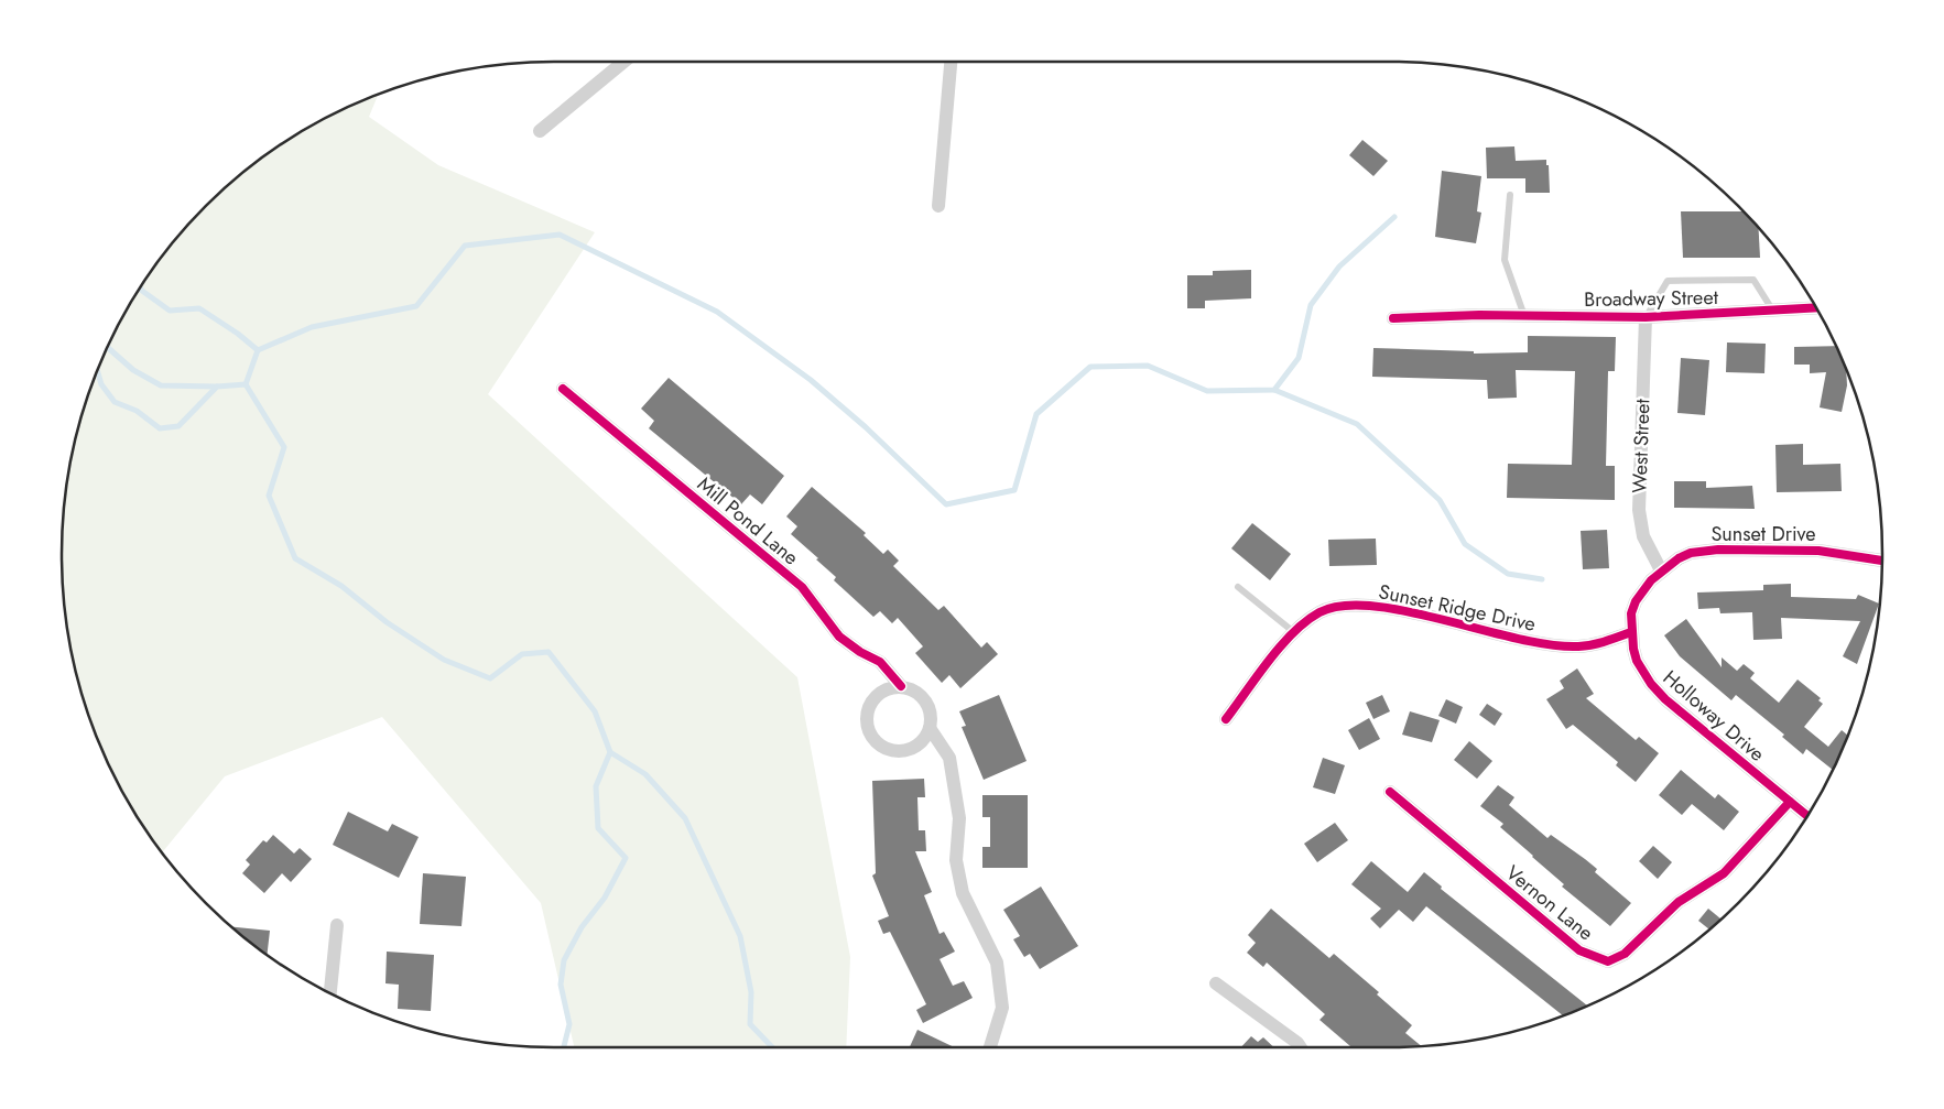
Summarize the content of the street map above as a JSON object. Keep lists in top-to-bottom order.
{
  "streets": {
    "street": [
      "Broadway Street",
      "West Street",
      "Mill Pond Lane",
      "Sunset Drive",
      "Sunset Ridge Drive",
      "Holloway Drive",
      "Vernon Lane"
    ]
  },
  "crossings": [
    ["Broadway Street", "West Street"],
    ["West Street", "Sunset Drive"],
    ["Sunset Drive", "Holloway Drive"],
    ["Sunset Ridge Drive", "Holloway Drive"],
    ["Holloway Drive", "Vernon Lane"]
  ]
}
